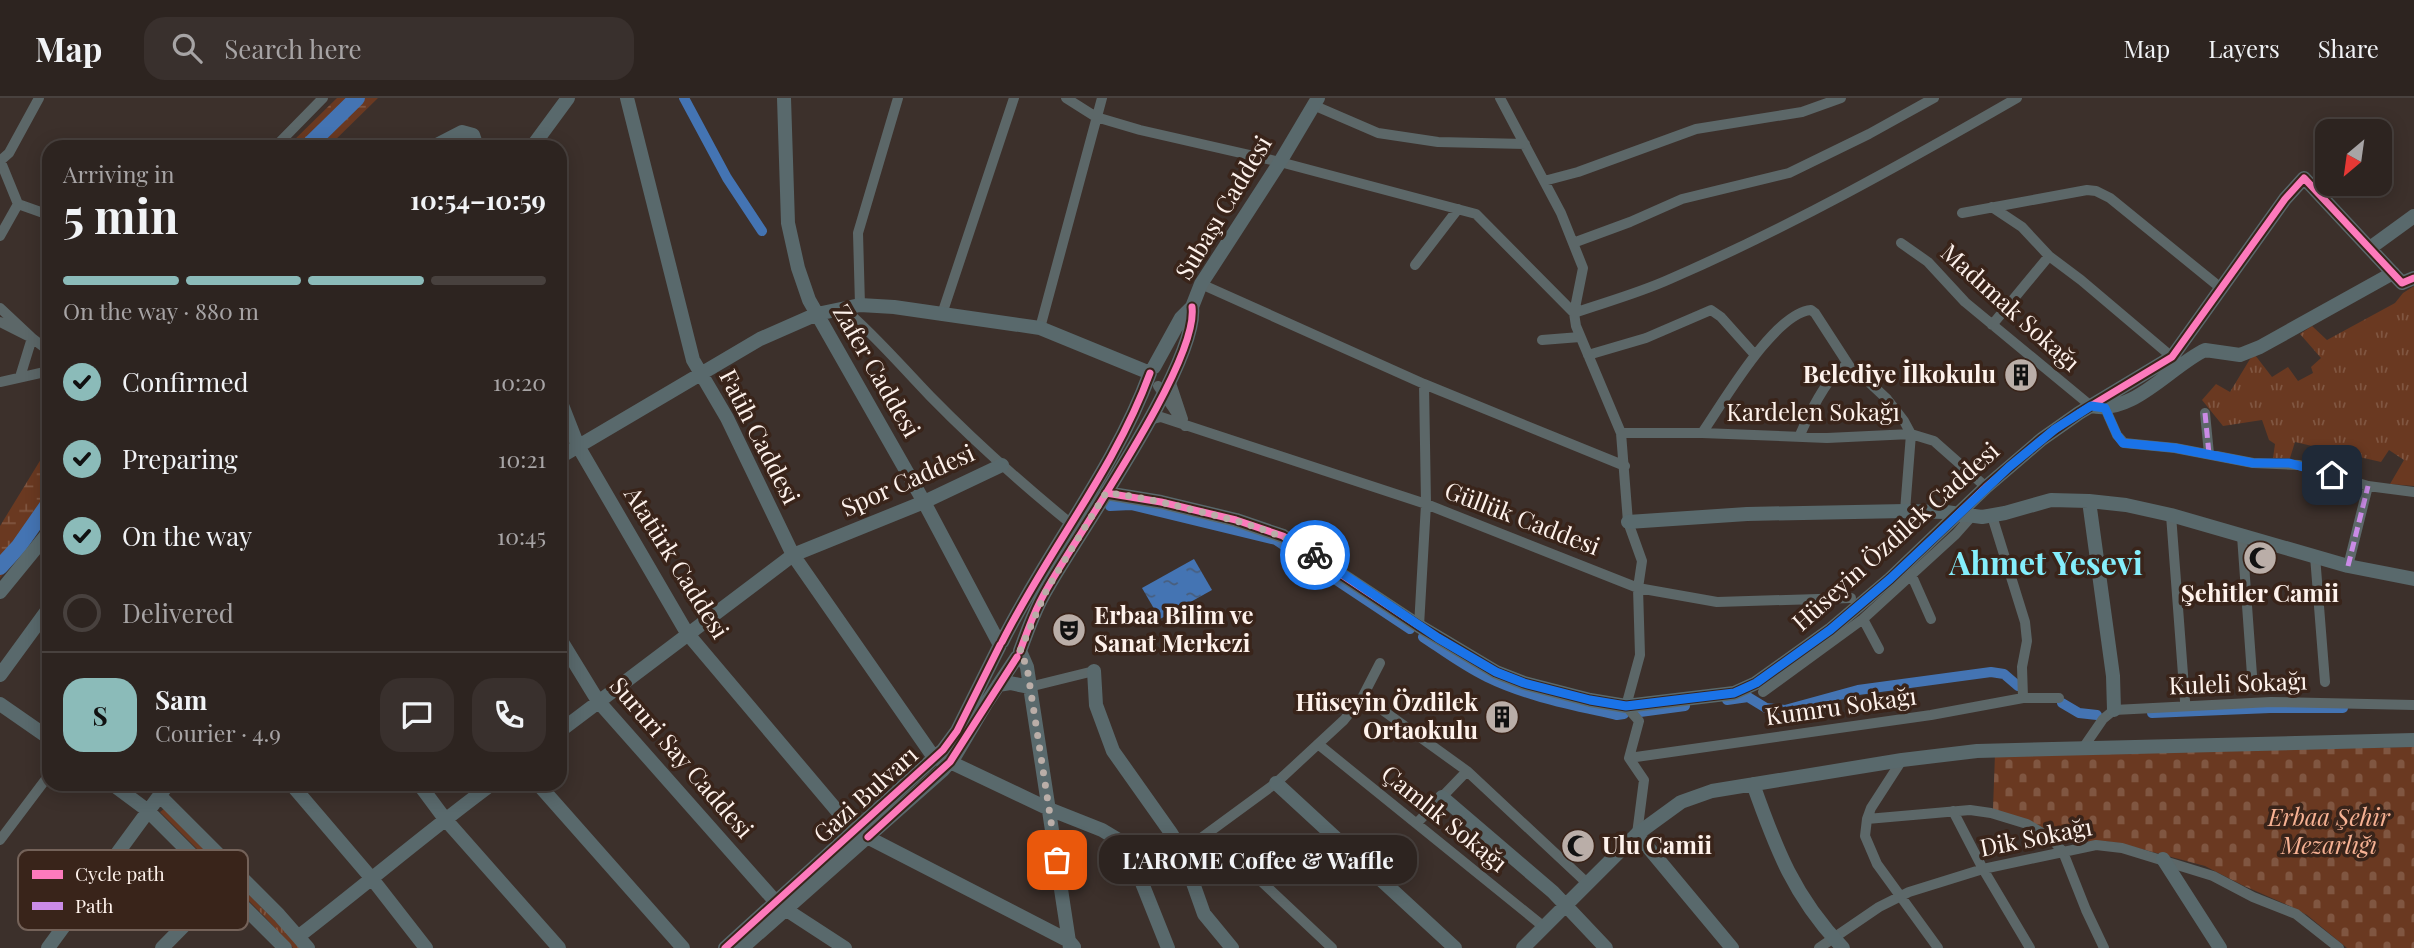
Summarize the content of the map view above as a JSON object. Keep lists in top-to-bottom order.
{
  "streets": {
    "street": [
      "Subaşı Caddesi",
      "Madımak Sokağı",
      "Zafer Caddesi",
      "Kardelen Sokağı",
      "Fatih Caddesi",
      "Spor Caddesi",
      "Güllük Caddesi",
      "Hüseyin Özdilek Caddesi",
      "Atatürk Caddesi",
      "Kuleli Sokağı",
      "Kumru Sokağı",
      "Sururi Say Caddesi",
      "Gazi Bulvarı",
      "Çamlık Sokağı",
      "Dik Sokağı"
    ]
  },
  "crossings": [
    ["Subaşı Caddesi", "Gazi Bulvarı"],
    ["Madımak Sokağı", "Hüseyin Özdilek Caddesi"],
    ["Zafer Caddesi", "Spor Caddesi"],
    ["Zafer Caddesi", "Atatürk Caddesi"],
    ["Zafer Caddesi", "Gazi Bulvarı"],
    ["Kardelen Sokağı", "Hüseyin Özdilek Caddesi"],
    ["Fatih Caddesi", "Spor Caddesi"],
    ["Fatih Caddesi", "Gazi Bulvarı"],
    ["Spor Caddesi", "Atatürk Caddesi"],
    ["Spor Caddesi", "Sururi Say Caddesi"],
    ["Güllük Caddesi", "Gazi Bulvarı"],
    ["Hüseyin Özdilek Caddesi", "Gazi Bulvarı"],
    ["Atatürk Caddesi", "Gazi Bulvarı"],
    ["Sururi Say Caddesi", "Gazi Bulvarı"]
  ],
  "districts": ["Ahmet Yesevi"],
  "parks": ["Erbaa Şehir Mezarlığı"],
  "places": {
    "building": ["Belediye İlkokulu", "Hüseyin Özdilek Ortaokulu"],
    "mosque": ["Şehitler Camii", "Ulu Camii"],
    "theatre": ["Erbaa Bilim ve Sanat Merkezi"],
    "other": ["L'AROME Coffee & Waffle"]
  },
  "legend": ["Cycle path", "Path"],
  "north": "bottom left",
  "page": {
    "header": "Map",
    "search": "Search here",
    "nav": ["Map", "Layers", "Share"],
    "heading": ["5 min", "Arriving in", "10:54–10:59"],
    "panel": ["Sam", "Courier · 4.9"],
    "bar": "On the way · 880 m",
    "list": [
      ["Confirmed", "10:20"],
      ["Preparing", "10:21"],
      ["On the way", "10:45"],
      "Delivered"
    ],
    "round": "S",
    "bubble": "L'AROME Coffee & Waffle"
  }
}
